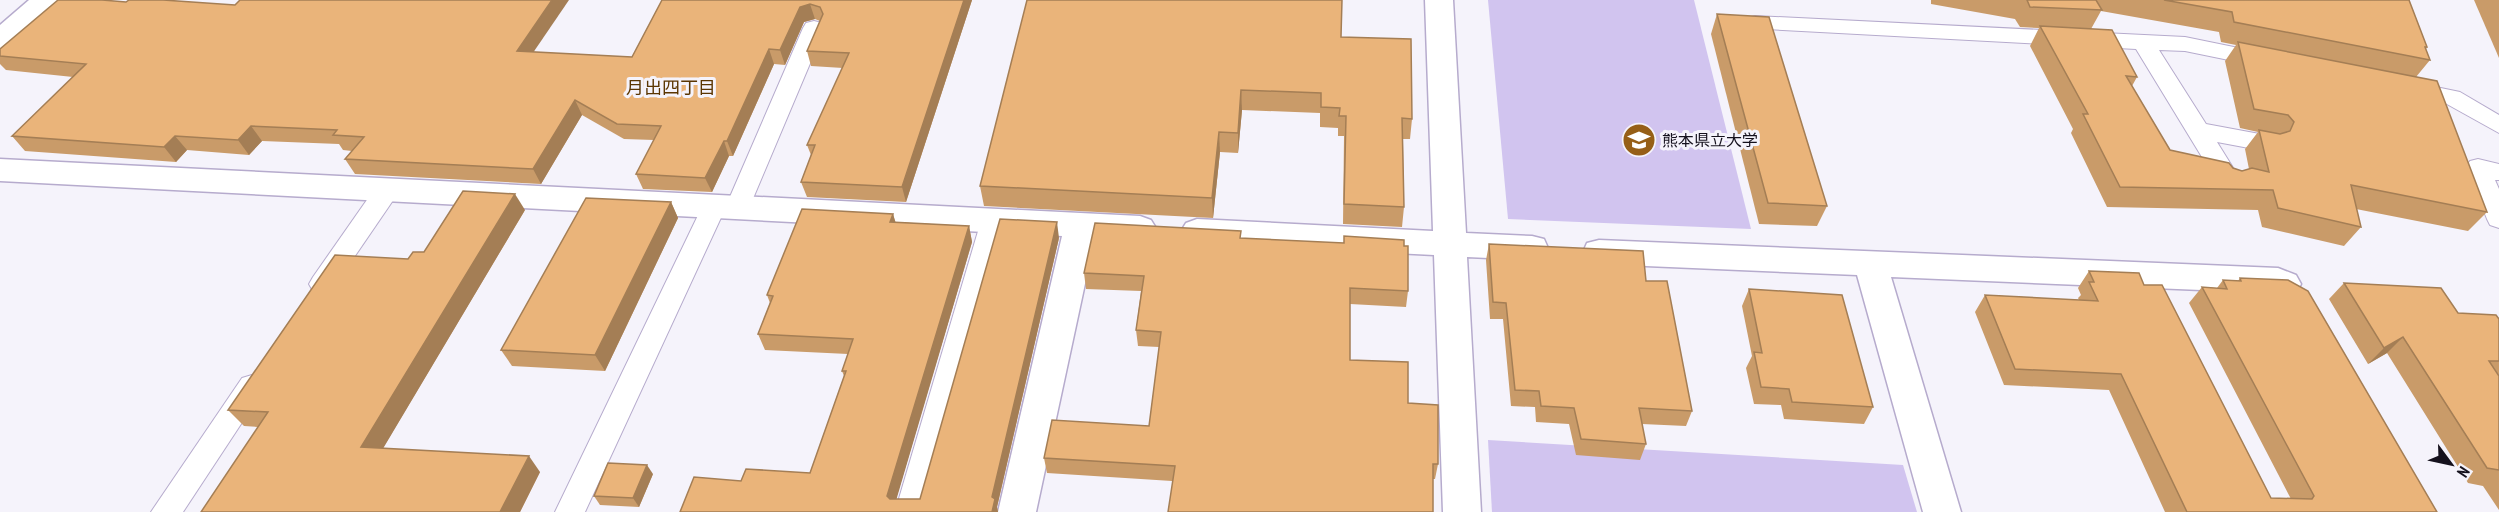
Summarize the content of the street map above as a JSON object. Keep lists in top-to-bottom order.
{
  "districts": ["月出四丁目"],
  "places": {
    "school or university": ["熊本県立大学"]
  },
  "north": "bottom right"
}
